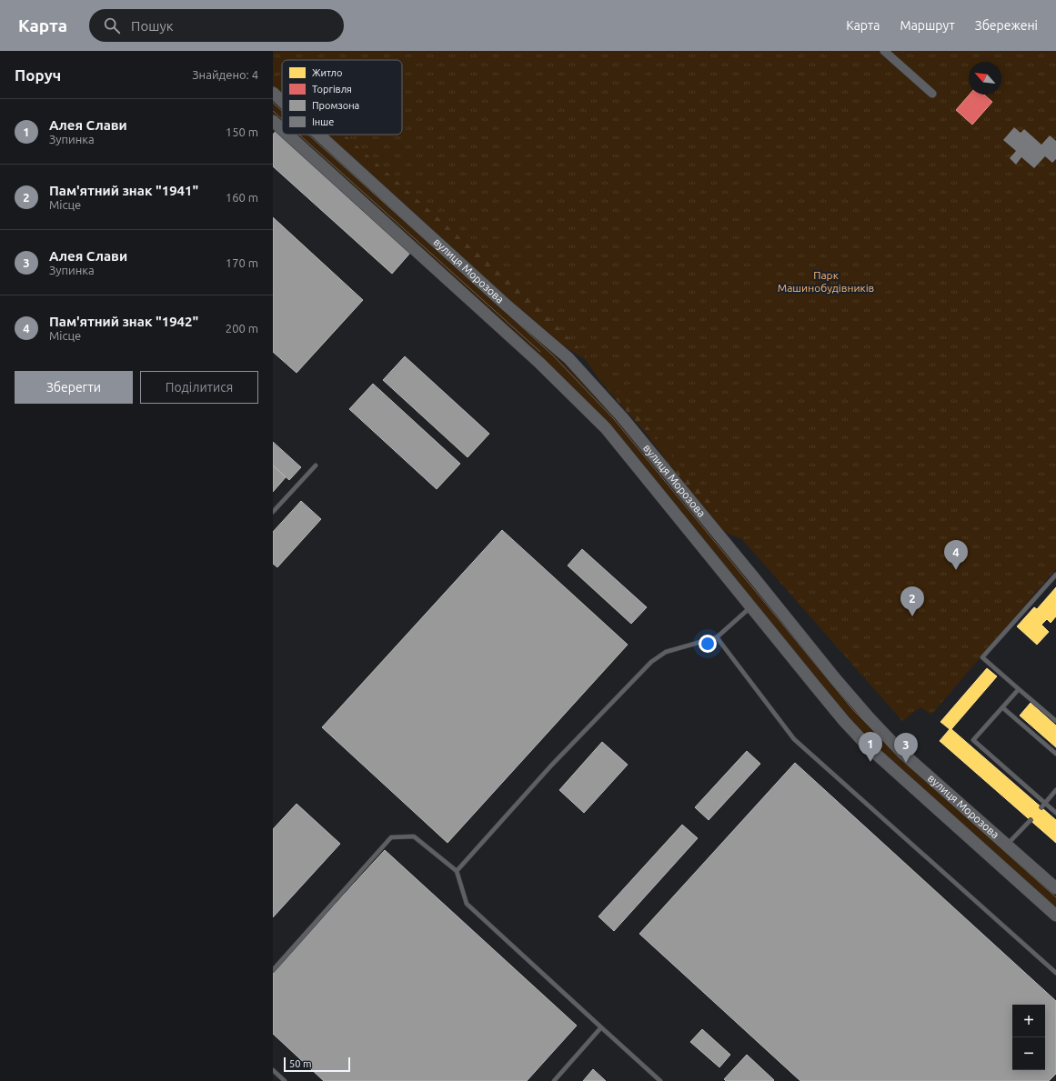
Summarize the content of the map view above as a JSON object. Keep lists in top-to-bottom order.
{
  "streets": {
    "main road": ["вулиця Морозова"]
  },
  "parks": ["Парк Машинобудівників"],
  "legend": [
    "Житло",
    "Торгівля",
    "Промзона",
    "Інше"
  ],
  "scale_bar": "50 m",
  "north": "top left",
  "page": {
    "header": "Карта",
    "search": "Пошук",
    "nav": ["Карта", "Маршрут", "Збережені"],
    "heading": ["Поруч", "Знайдено: 4"],
    "list": [
      {
        "mark": "1",
        "name": "Aлея Слави",
        "note": "Зупинка",
        "value": "150 m"
      },
      {
        "mark": "2",
        "name": "Пам'ятний знак \"1941\"",
        "note": "Місце",
        "value": "160 m"
      },
      {
        "mark": "3",
        "name": "Алея Слави",
        "note": "Зупинка",
        "value": "170 m"
      },
      {
        "mark": "4",
        "name": "Пам'ятний знак \"1942\"",
        "note": "Місце",
        "value": "200 m"
      }
    ],
    "buttons": ["Зберегти", "Поділитися"],
    "pins": [
      "4",
      "2",
      "1",
      "3"
    ],
    "map_buttons": ["+", "−"],
    "scale": "50 m"
  }
}
